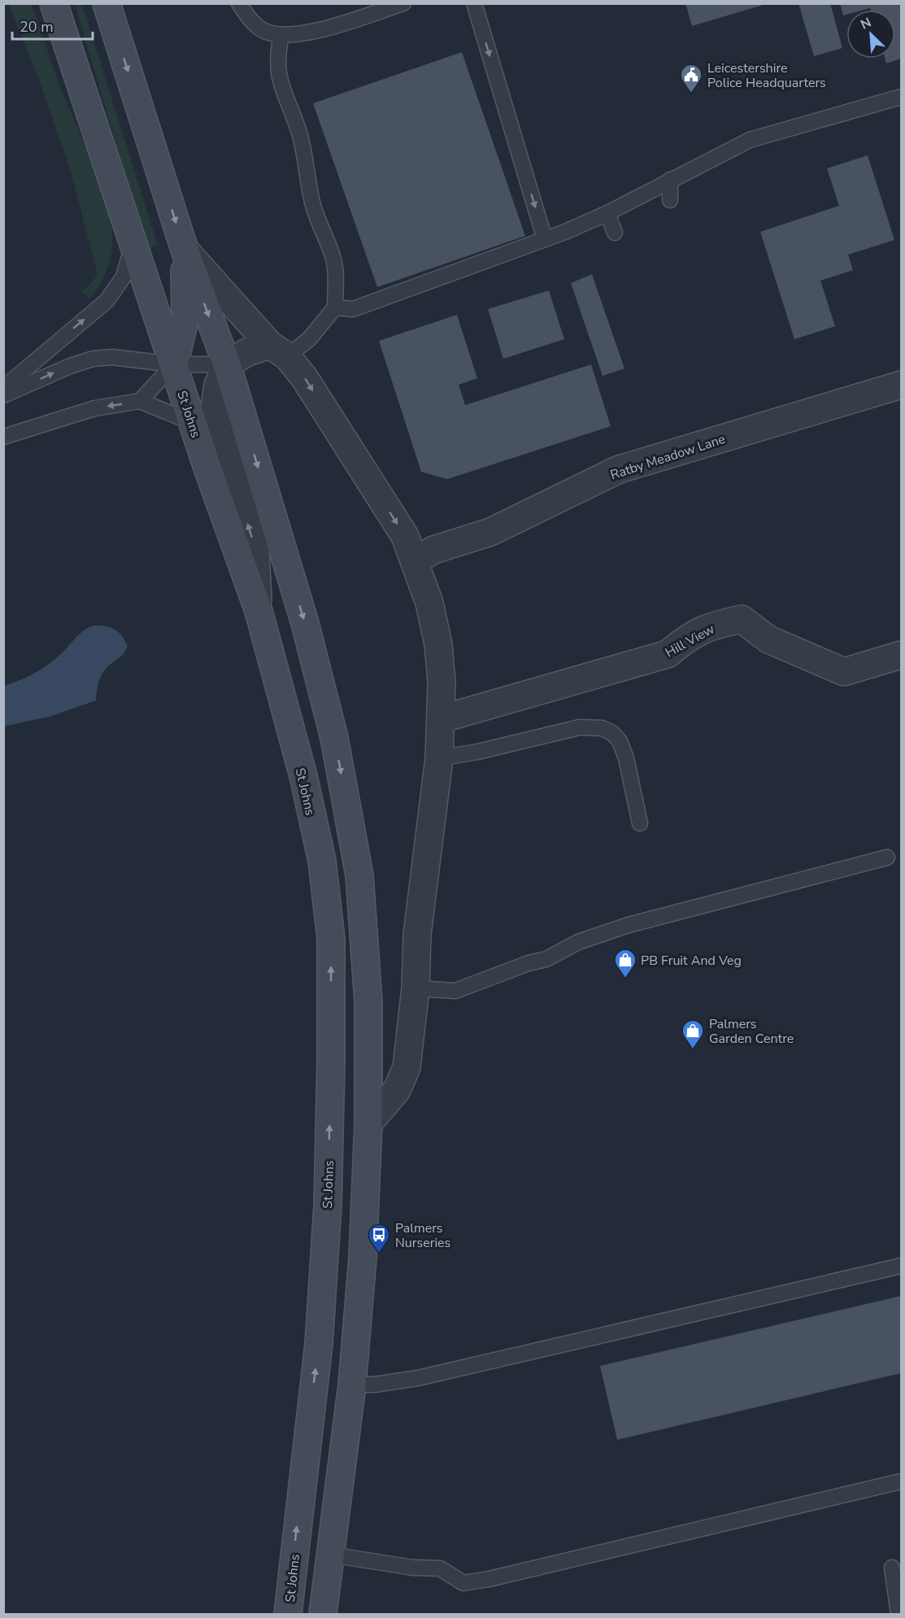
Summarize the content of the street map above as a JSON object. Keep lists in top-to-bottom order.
{
  "streets": {
    "main road": ["St Johns"],
    "street": ["Ratby Meadow Lane", "Hill View"]
  },
  "places": {
    "public building": ["Leicestershire Police Headquarters"],
    "shop": ["PB Fruit And Veg", "Palmers Garden Centre"],
    "bus stop": ["Palmers Nurseries"]
  },
  "scale_bar": "20 m",
  "north": "top left"
}
